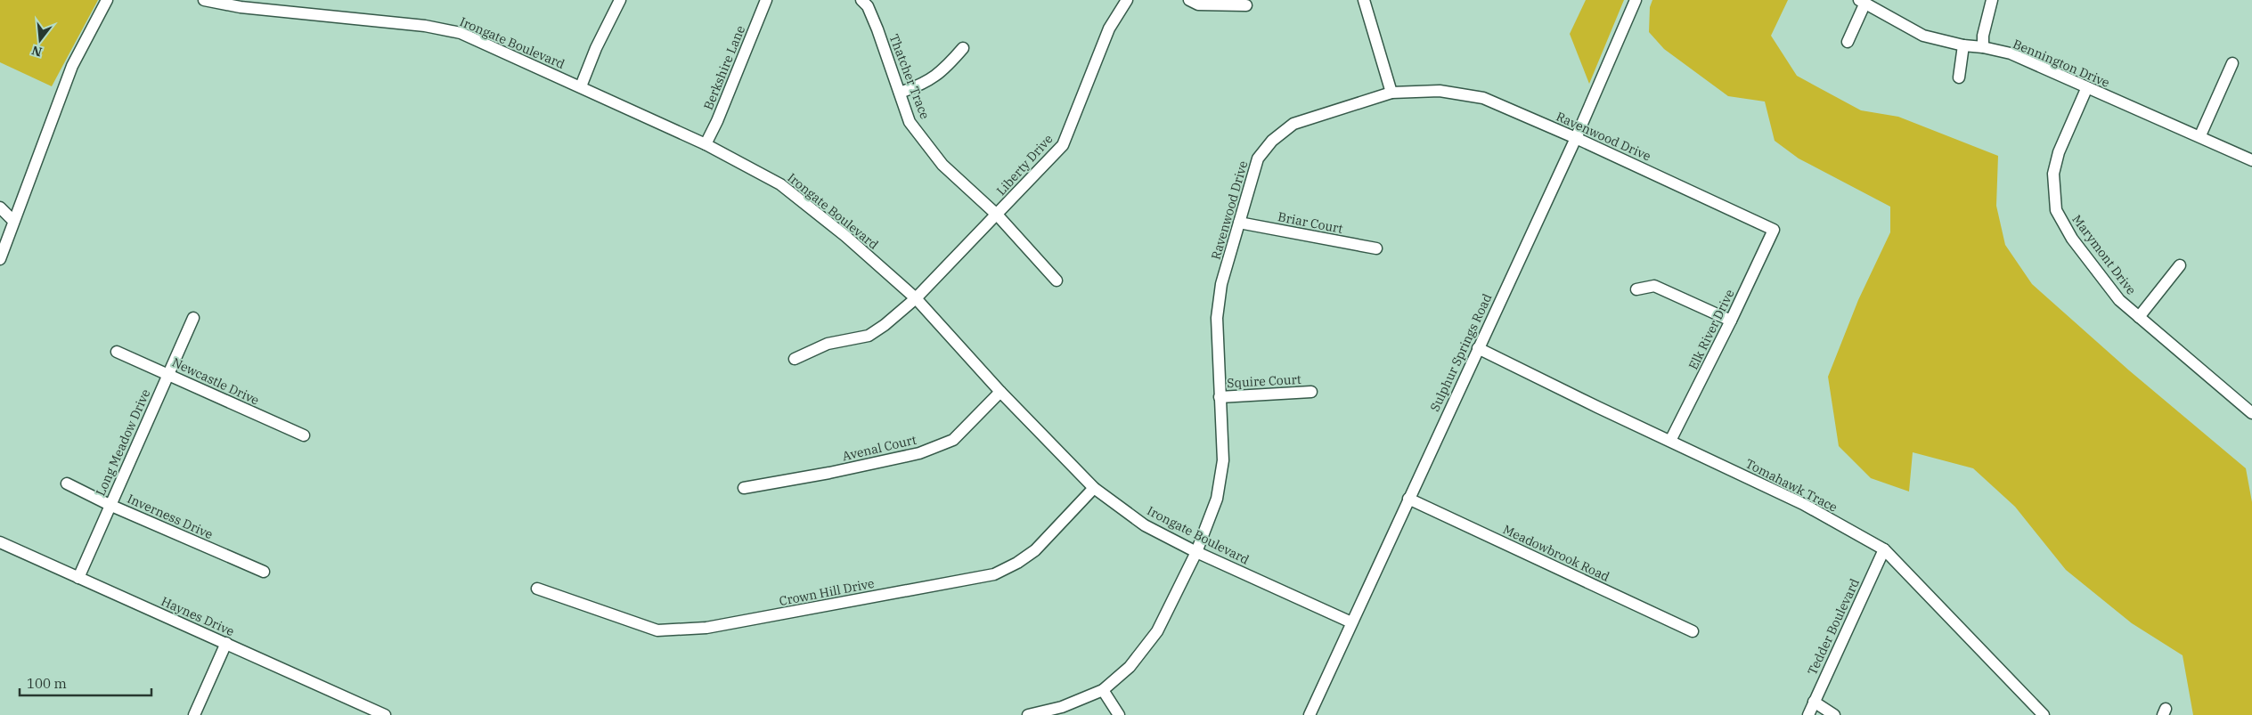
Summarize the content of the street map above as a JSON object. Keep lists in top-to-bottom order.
{
  "streets": {
    "street": [
      "Irongate Boulevard",
      "Bennington Drive",
      "Berkshire Lane",
      "Thatcher Trace",
      "Ravenwood Drive",
      "Liberty Drive",
      "Briar Court",
      "Marymont Drive",
      "Elk River Drive",
      "Sulphur Springs Road",
      "Newcastle Drive",
      "Squire Court",
      "Long Meadow Drive",
      "Avenal Court",
      "Tomahawk Trace",
      "Inverness Drive",
      "Meadowbrook Road",
      "Crown Hill Drive",
      "Haynes Drive",
      "Tedder Boulevard"
    ]
  },
  "crossings": [
    ["Irongate Boulevard", "Berkshire Lane"],
    ["Irongate Boulevard", "Ravenwood Drive"],
    ["Irongate Boulevard", "Liberty Drive"],
    ["Irongate Boulevard", "Sulphur Springs Road"],
    ["Irongate Boulevard", "Avenal Court"],
    ["Irongate Boulevard", "Crown Hill Drive"],
    ["Bennington Drive", "Marymont Drive"],
    ["Thatcher Trace", "Liberty Drive"],
    ["Ravenwood Drive", "Briar Court"],
    ["Ravenwood Drive", "Elk River Drive"],
    ["Ravenwood Drive", "Sulphur Springs Road"],
    ["Ravenwood Drive", "Squire Court"],
    ["Elk River Drive", "Tomahawk Trace"],
    ["Sulphur Springs Road", "Tomahawk Trace"],
    ["Sulphur Springs Road", "Meadowbrook Road"],
    ["Newcastle Drive", "Long Meadow Drive"],
    ["Long Meadow Drive", "Inverness Drive"],
    ["Long Meadow Drive", "Haynes Drive"],
    ["Tomahawk Trace", "Tedder Boulevard"]
  ],
  "scale_bar": "100 m",
  "north": "bottom"
}
